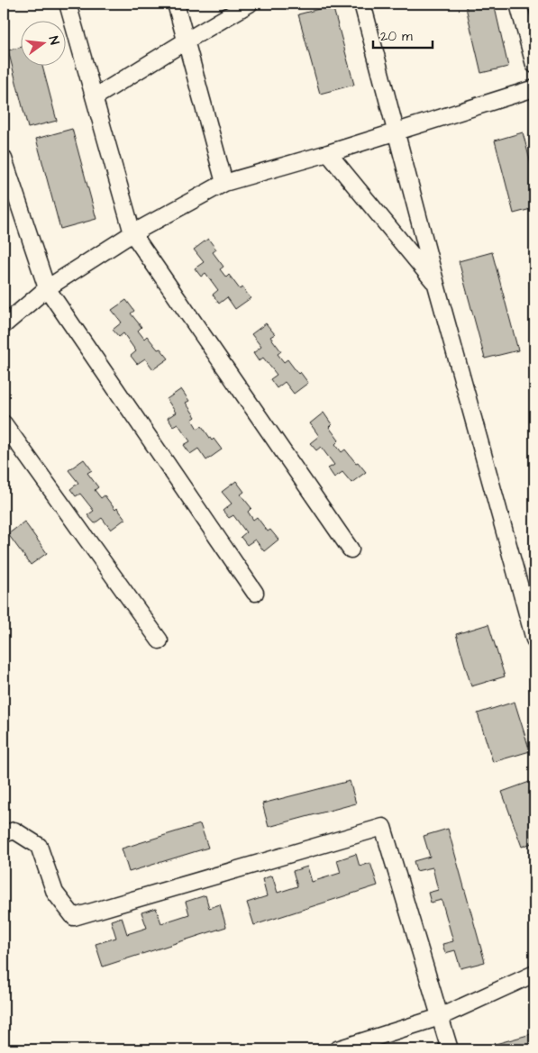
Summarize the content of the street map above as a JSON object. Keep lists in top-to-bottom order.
{
  "scale_bar": "20 m",
  "north": "right"
}
